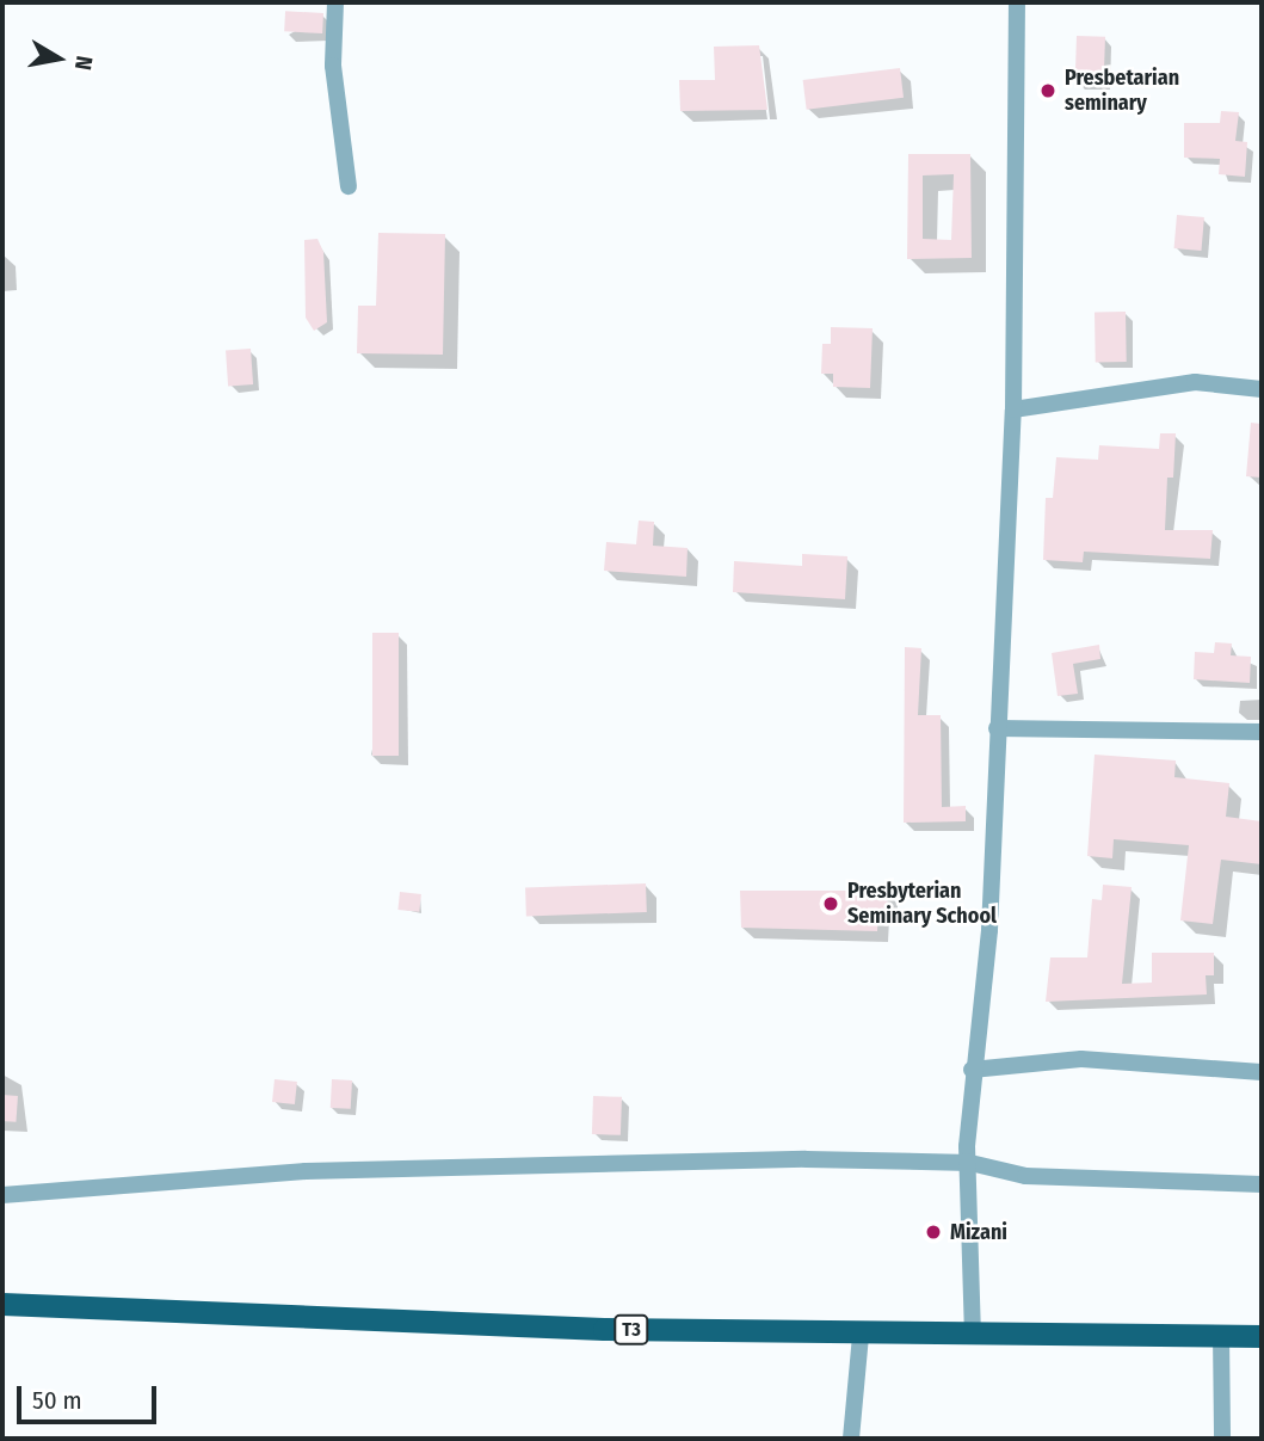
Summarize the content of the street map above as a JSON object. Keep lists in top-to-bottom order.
{
  "streets": {
    "highway": ["T3"]
  },
  "places": ["Presbetarian seminary", "Presbyterian Seminary School", "Mizani"],
  "scale_bar": "50 m",
  "north": "right"
}
